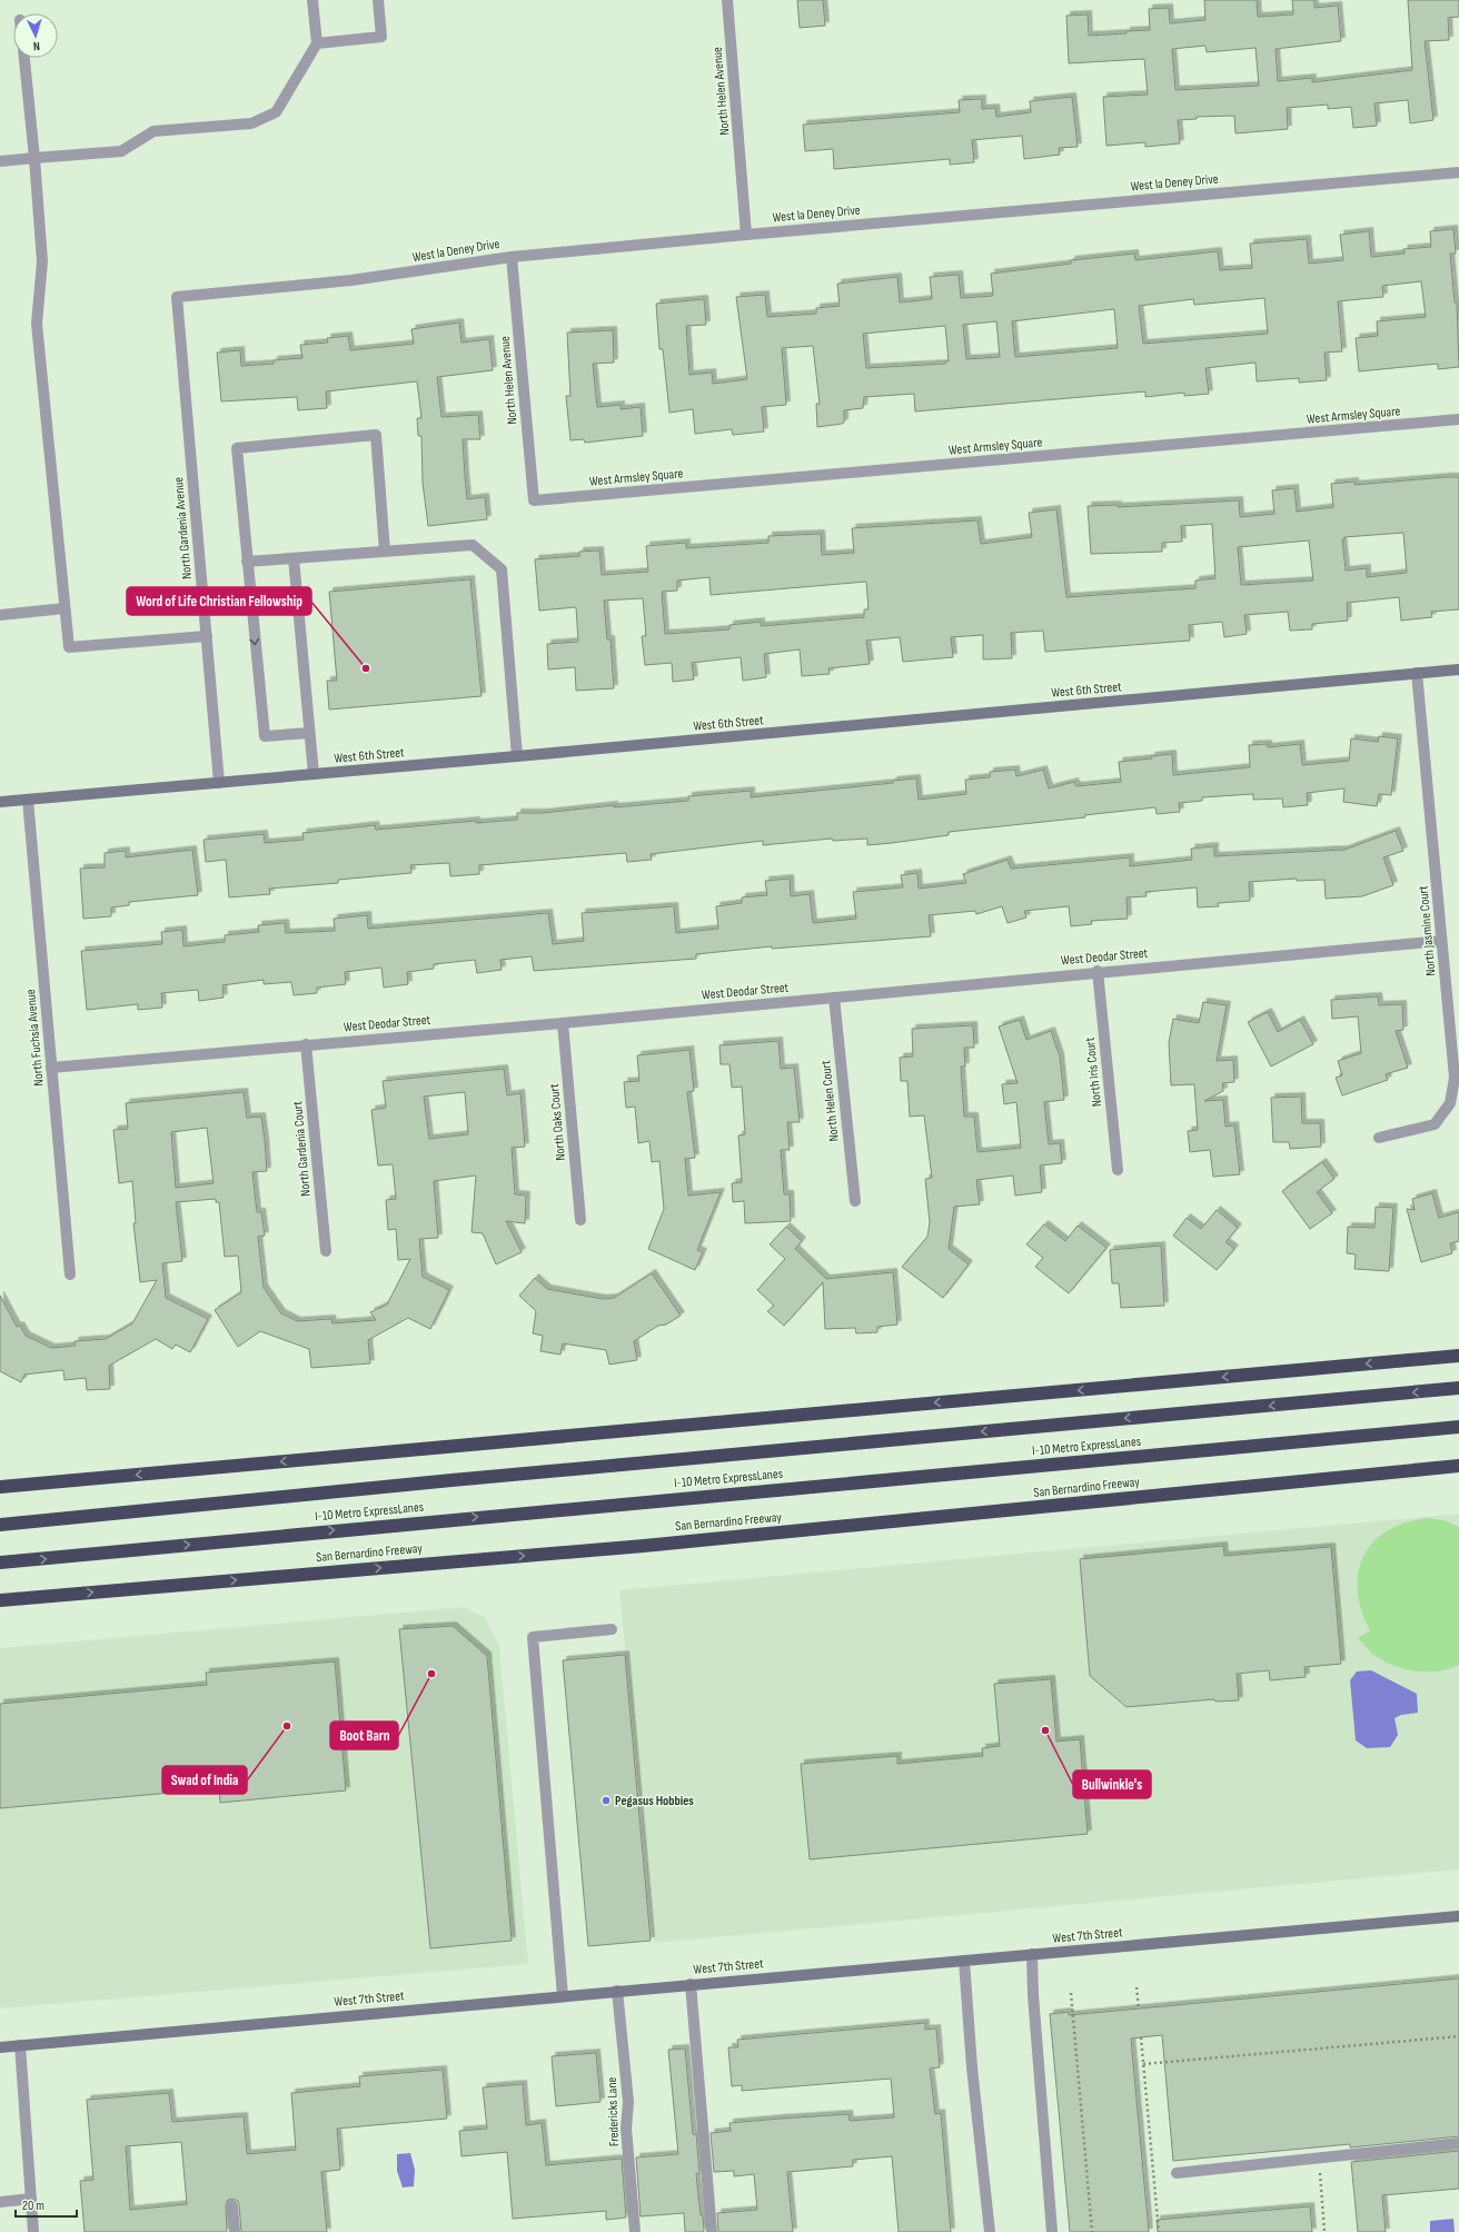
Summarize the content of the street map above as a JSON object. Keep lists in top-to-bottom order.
{
  "streets": {
    "highway": ["I-10 Metro ExpressLanes", "San Bernardino Freeway"],
    "street": [
      "North Helen Avenue",
      "West la Deney Drive",
      "West Armsley Square",
      "North Gardenia Avenue",
      "West 6th Street",
      "North Jasmine Court",
      "West Deodar Street",
      "North Fuchsia Avenue",
      "North Iris Court",
      "North Helen Court",
      "North Oaks Court",
      "North Gardenia Court",
      "West 7th Street",
      "Fredericks Lane"
    ]
  },
  "crossings": [
    ["North Helen Avenue", "West la Deney Drive"],
    ["North Helen Avenue", "West Armsley Square"],
    ["West la Deney Drive", "North Gardenia Avenue"],
    ["North Gardenia Avenue", "West 6th Street"],
    ["West 6th Street", "North Jasmine Court"],
    ["West 6th Street", "North Fuchsia Avenue"],
    ["North Jasmine Court", "West Deodar Street"],
    ["West Deodar Street", "North Fuchsia Avenue"],
    ["West Deodar Street", "North Iris Court"],
    ["West Deodar Street", "North Helen Court"],
    ["West Deodar Street", "North Oaks Court"],
    ["West Deodar Street", "North Gardenia Court"],
    ["West 7th Street", "Fredericks Lane"]
  ],
  "places": [
    "Word of Life Christian Fellowship",
    "Boot Barn",
    "Swad of India",
    "Bullwinkle's",
    "Pegasus Hobbies"
  ],
  "scale_bar": "20 m",
  "north": "bottom"
}
